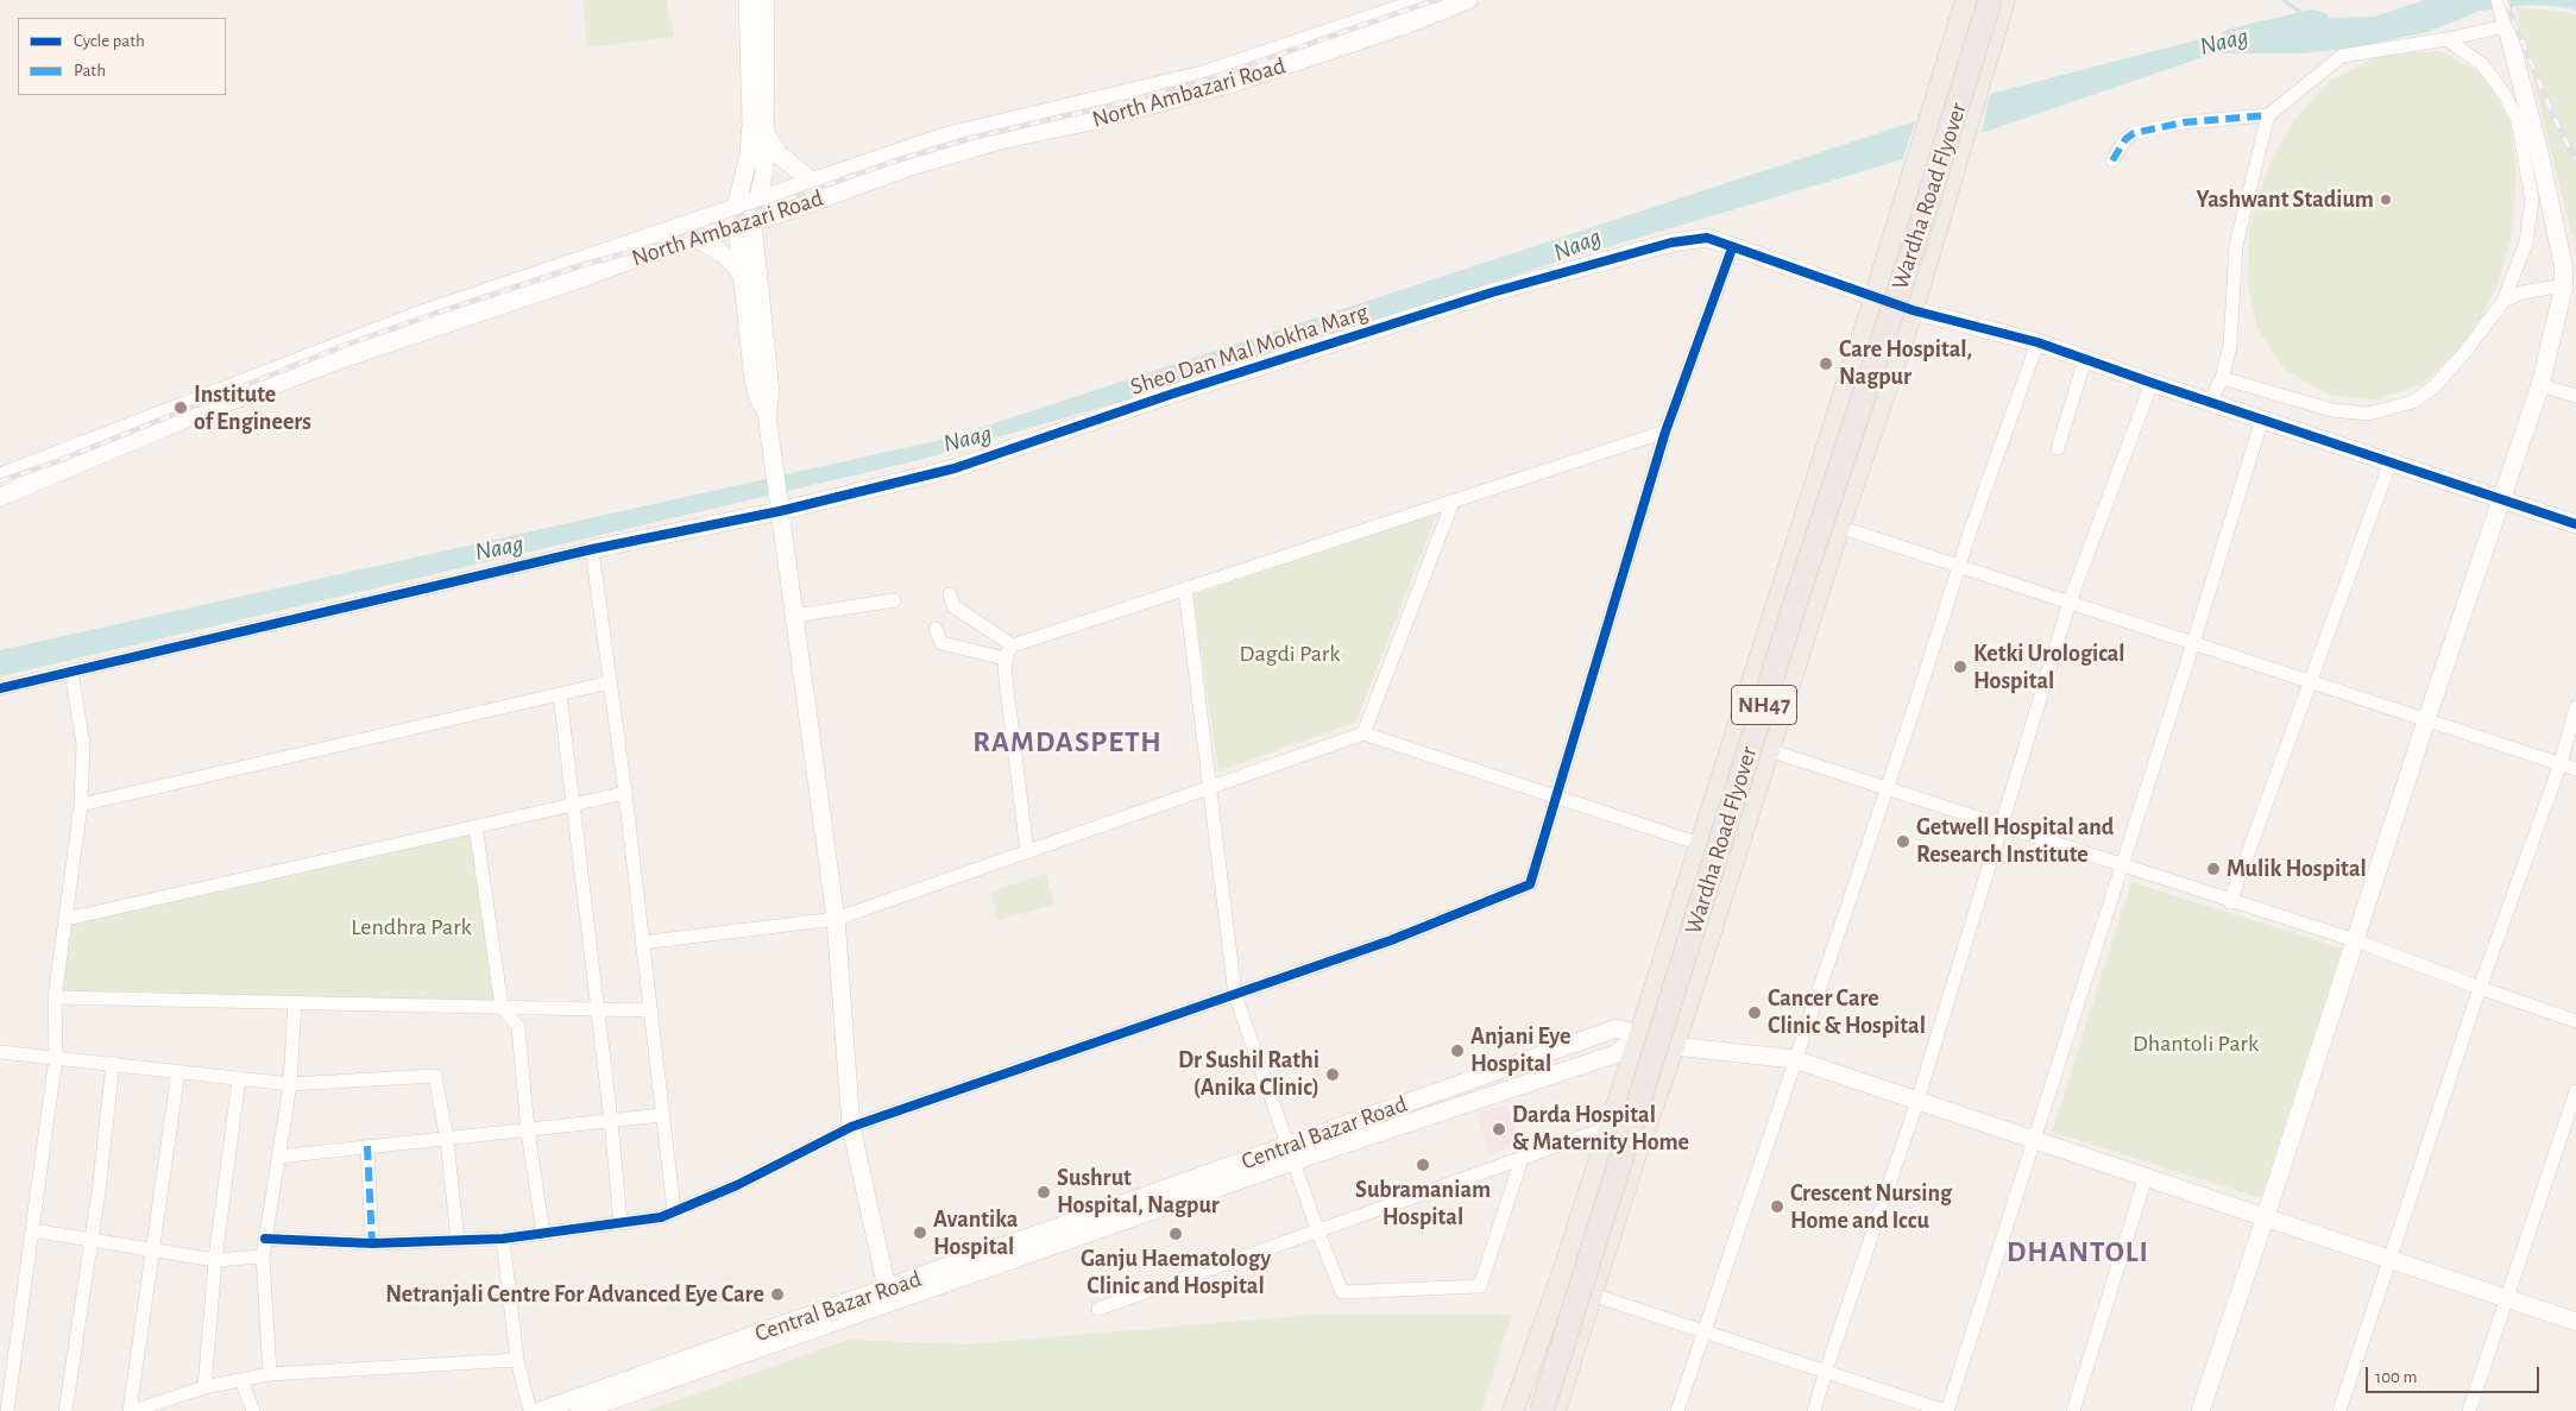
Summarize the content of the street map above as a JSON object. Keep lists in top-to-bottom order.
{
  "streets": {
    "highway": ["Wardha Road Flyover", "NH47"],
    "street": ["North Ambazari Road", "Sheo Dan Mal Mokha Marg", "Central Bazar Road"]
  },
  "districts": ["RAMDASPETH", "DHANTOLI"],
  "water": ["Naag"],
  "parks": ["Dagdi Park", "Lendhra Park", "Dhantoli Park"],
  "places": [
    "Yashwant Stadium",
    "Care Hospital, Nagpur",
    "Institute of Engineers",
    "Ketki Urological Hospital",
    "Getwell Hospital and Research Institute",
    "Mulik Hospital",
    "Cancer Care Clinic & Hospital",
    "Anjani Eye Hospital",
    "Dr Sushil Rathi (Anika Clinic)",
    "Darda Hospital & Maternity Home",
    "Subramaniam Hospital",
    "Sushrut Hospital, Nagpur",
    "Crescent Nursing Home and Iccu",
    "Avantika Hospital",
    "Ganju Haematology Clinic and Hospital",
    "Netranjali Centre For Advanced Eye Care"
  ],
  "legend": ["Cycle path", "Path"],
  "scale_bar": "100 m"
}
